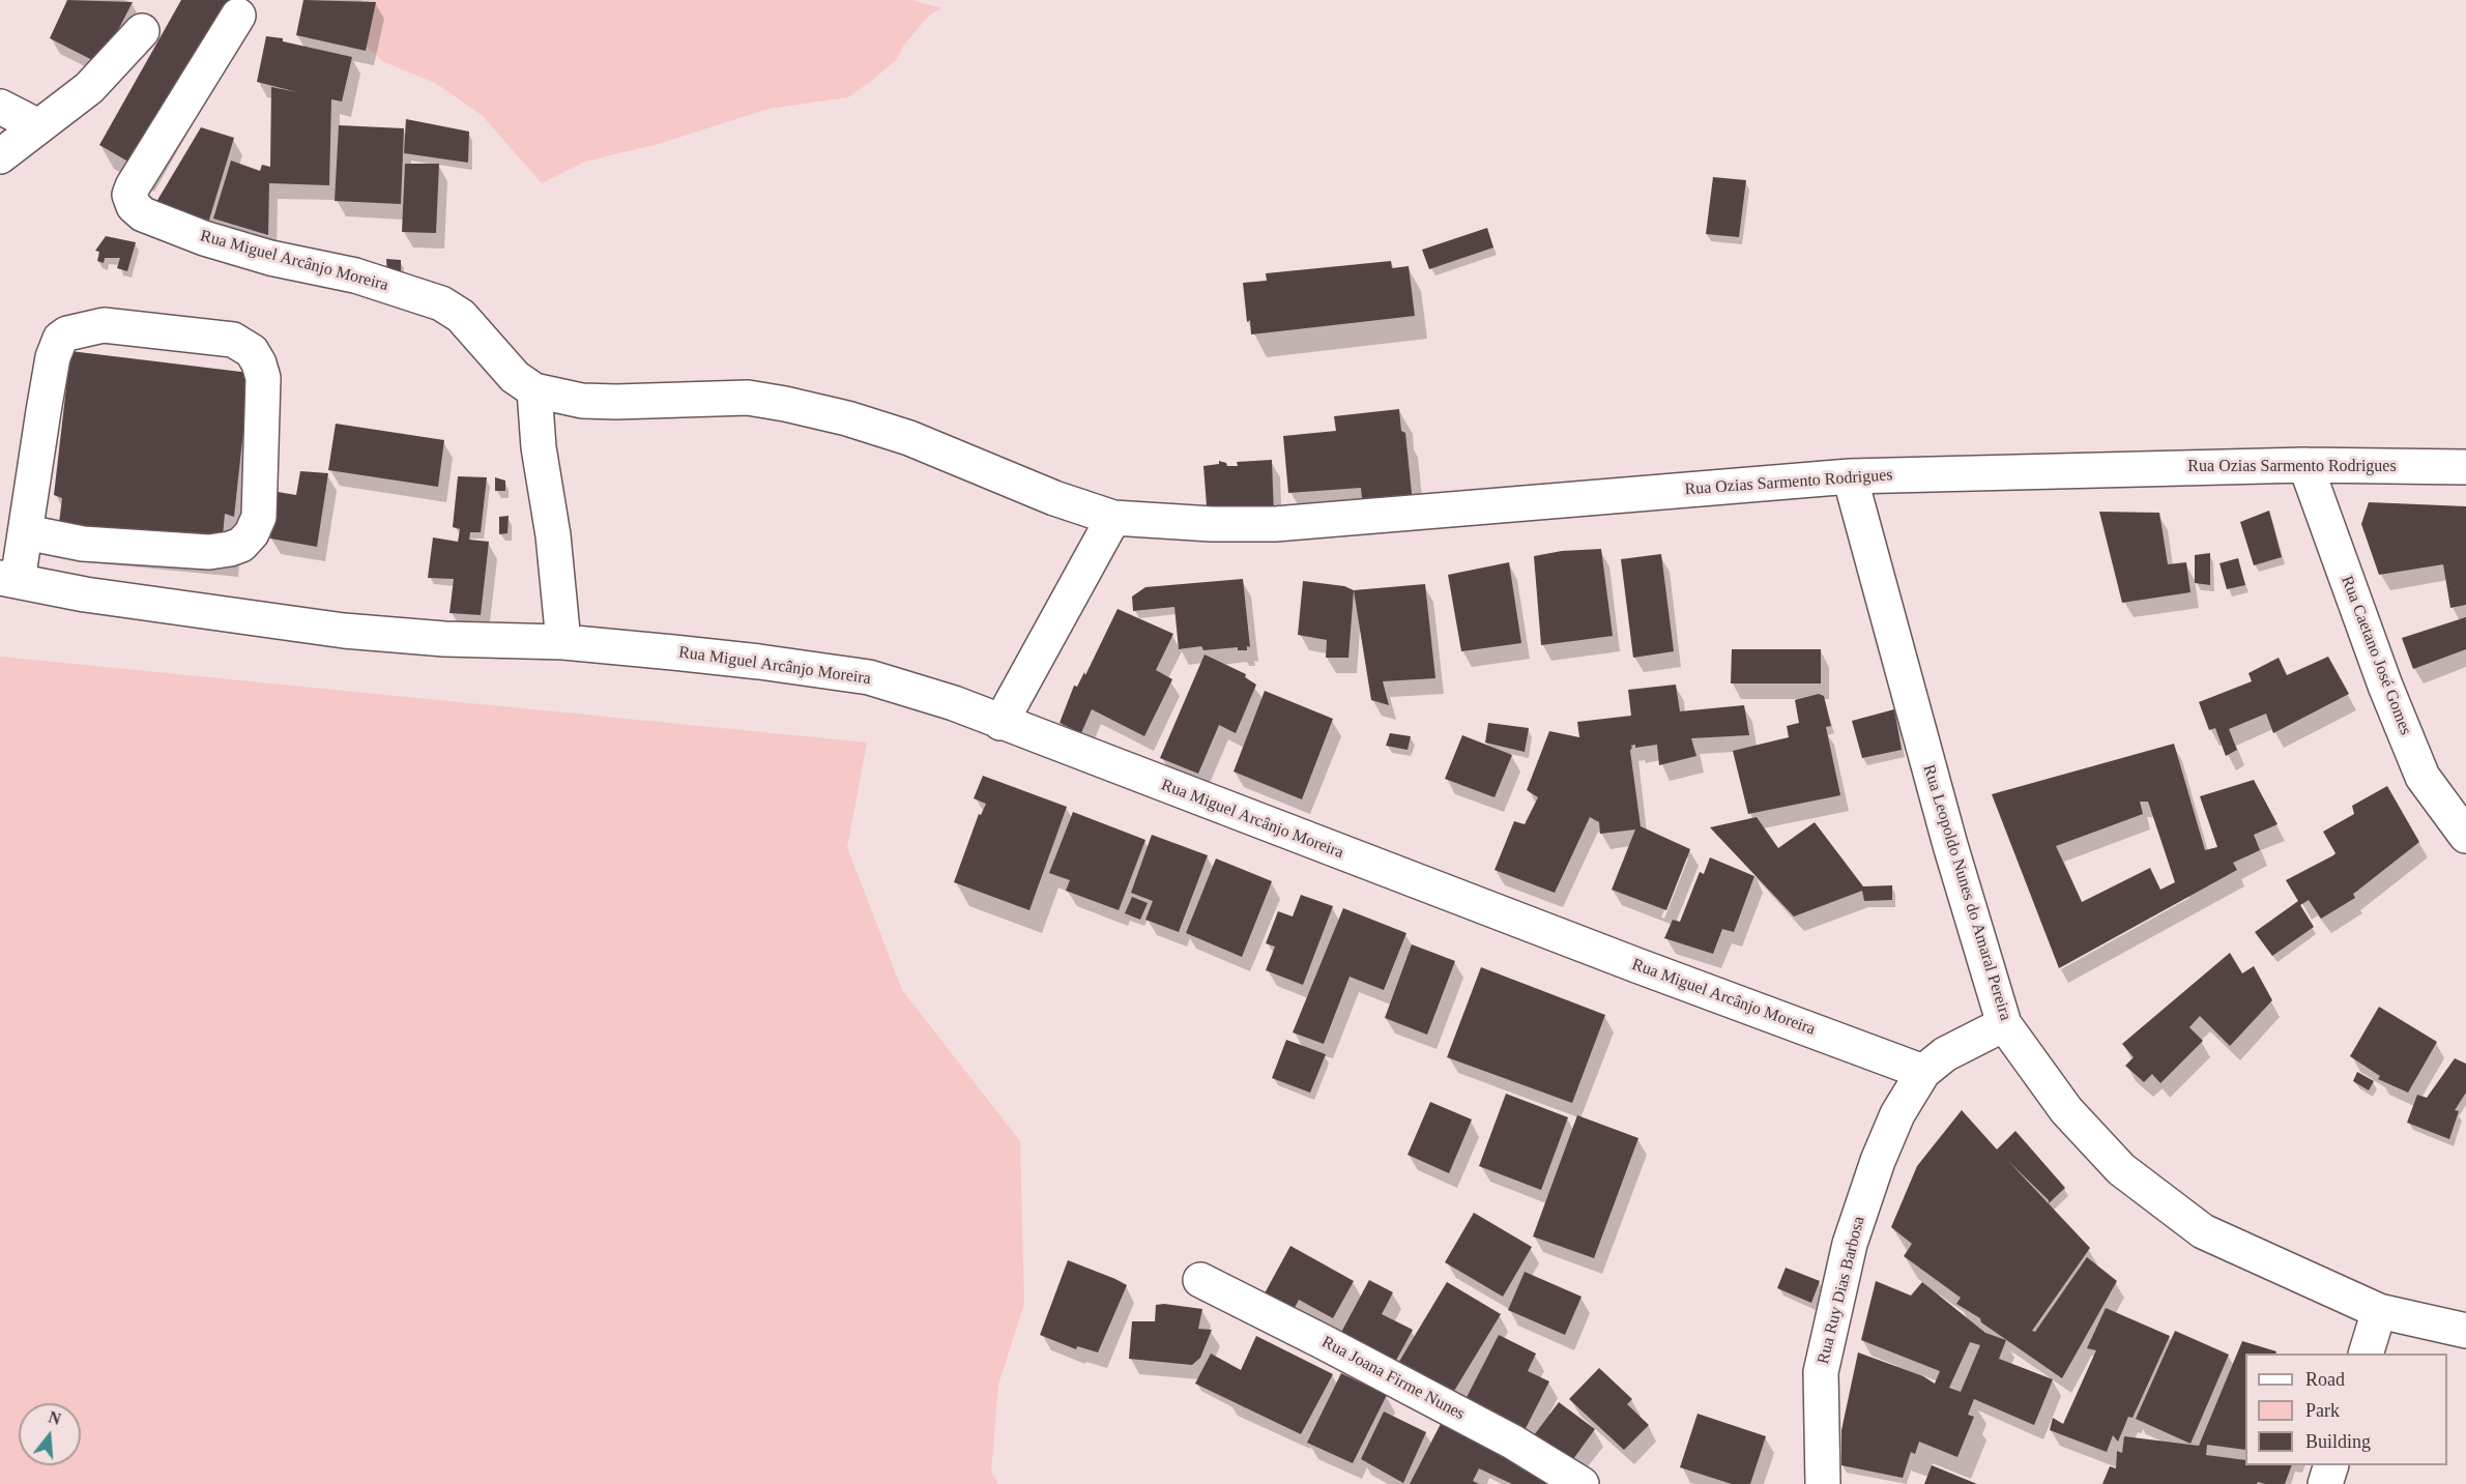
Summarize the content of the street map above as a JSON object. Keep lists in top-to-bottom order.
{
  "streets": {
    "street": [
      "Rua Miguel Arcânjo Moreira",
      "Rua Ozias Sarmento Rodrigues",
      "Rua Caetano José Gomes",
      "Rua Leopoldo Nunes do Amaral Pereira",
      "Rua Ruy Dias Barbosa",
      "Rua Joana Firme Nunes"
    ]
  },
  "crossings": [
    ["Rua Miguel Arcânjo Moreira", "Rua Ozias Sarmento Rodrigues"],
    ["Rua Miguel Arcânjo Moreira", "Rua Ruy Dias Barbosa"],
    ["Rua Ozias Sarmento Rodrigues", "Rua Caetano José Gomes"],
    ["Rua Ozias Sarmento Rodrigues", "Rua Leopoldo Nunes do Amaral Pereira"]
  ],
  "legend": ["Road", "Park", "Building"],
  "north": "top"
}
